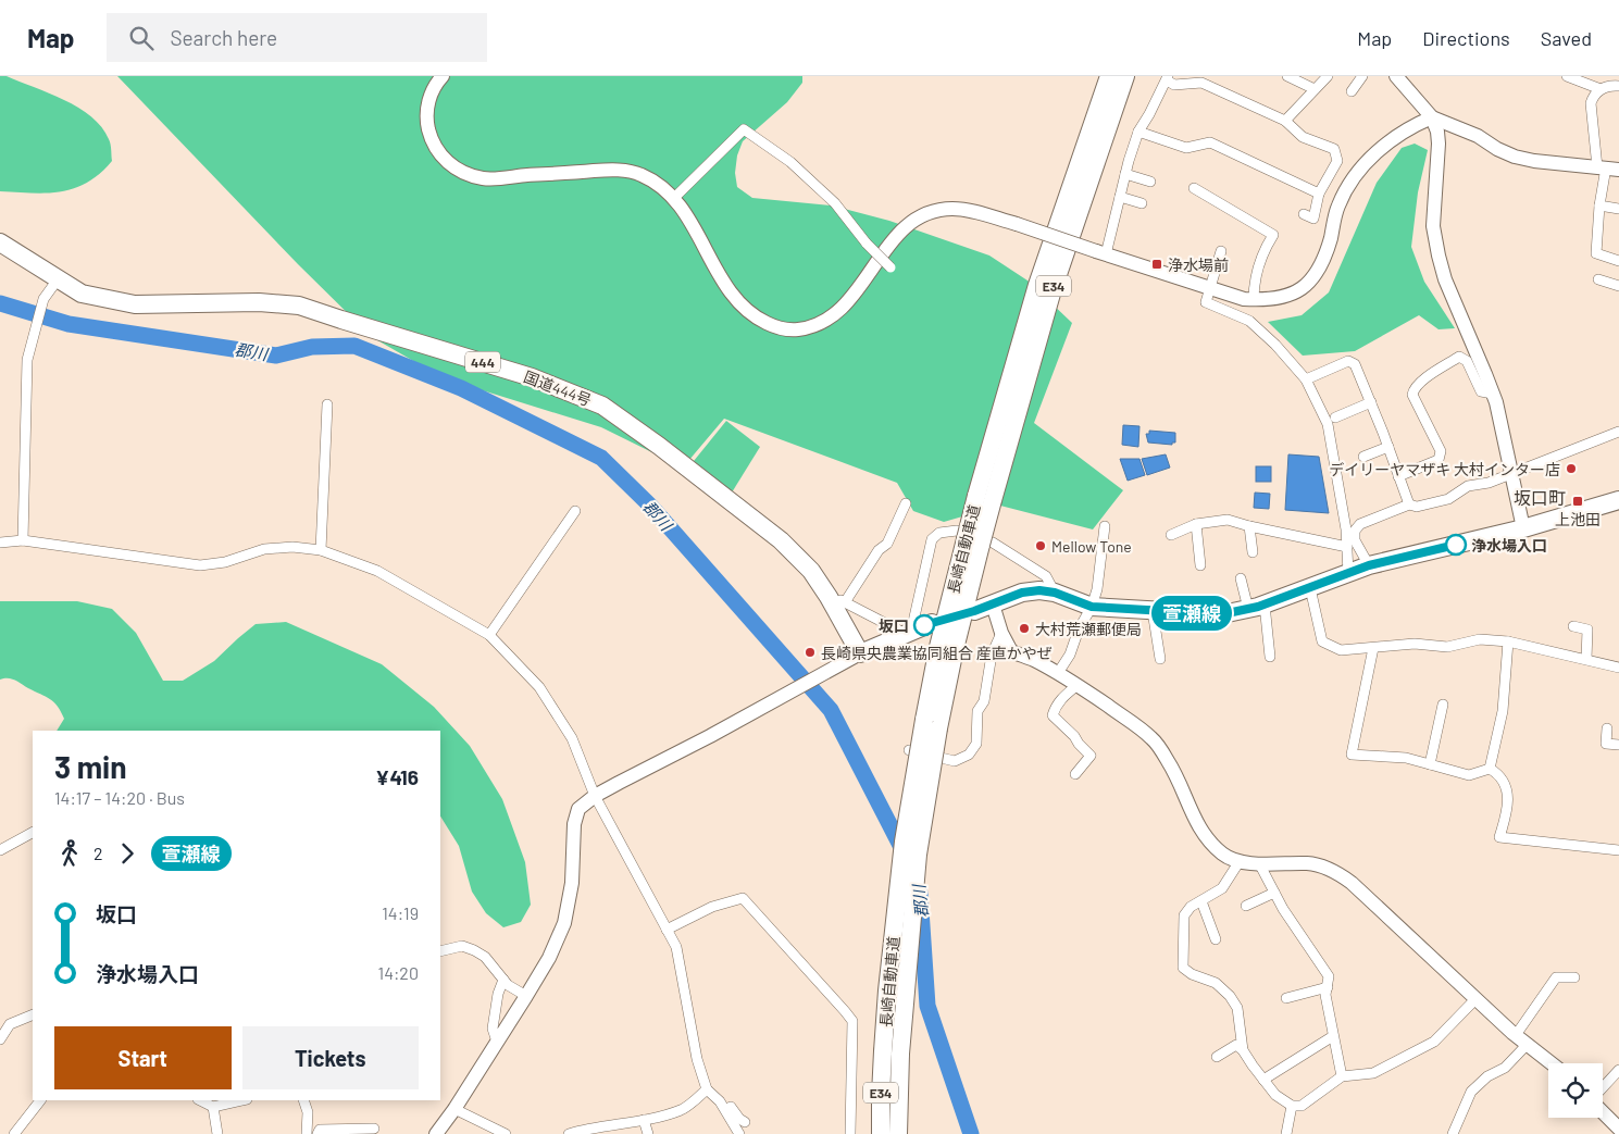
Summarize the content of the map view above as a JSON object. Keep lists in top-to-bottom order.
{
  "streets": {
    "highway": [
      "E34",
      "444",
      "国道444号",
      "長崎自動車道"
    ]
  },
  "districts": ["坂口町"],
  "water": ["郡川"],
  "places": {
    "transit": ["浄水場前", "上池田"],
    "other": [
      "デイリーヤマザキ 大村インター店",
      "浄水場入口",
      "Mellow Tone",
      "坂口",
      "大村荒瀬郵便局",
      "長崎県央農業協同組合 産直かやぜ"
    ]
  },
  "lines": ["bus line 萱瀬線"],
  "page": {
    "header": "Map",
    "search": "Search here",
    "nav": ["Map", "Directions", "Saved"],
    "on_map": "萱瀬線",
    "heading": ["3 min", "14:17 – 14:20 · Bus", "¥416"],
    "legs": ["2", "萱瀬線"],
    "list": [
      {
        "name": "坂口",
        "value": "14:19"
      },
      {
        "name": "浄水場入口",
        "value": "14:20"
      }
    ],
    "buttons": ["Start", "Tickets"]
  }
}
